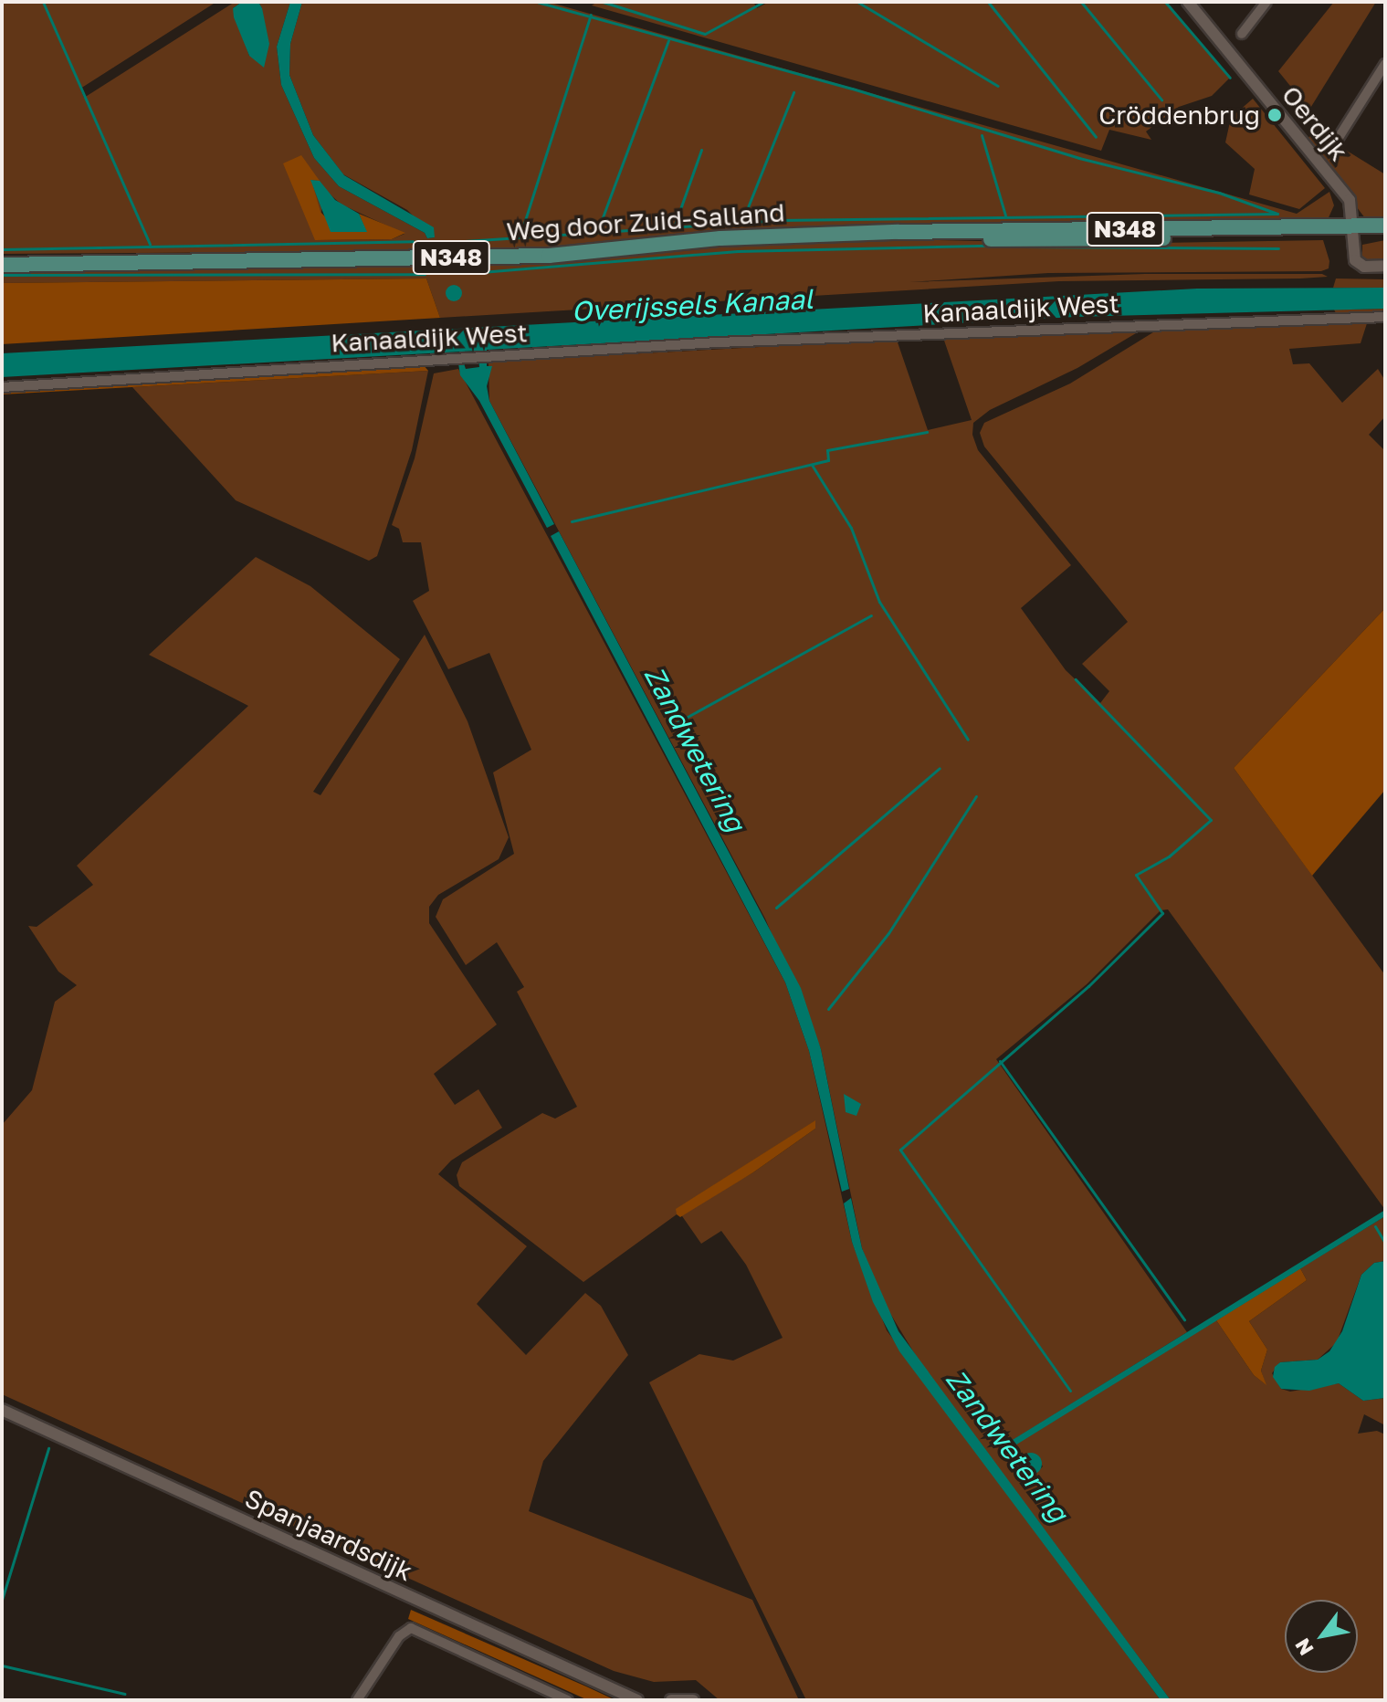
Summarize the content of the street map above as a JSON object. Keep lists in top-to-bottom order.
{
  "streets": {
    "main road": ["Weg door Zuid-Salland", "N348"],
    "street": ["Oerdijk", "Kanaaldijk West", "Spanjaardsdijk"]
  },
  "crossings": [
    ["Oerdijk", "Weg door Zuid-Salland"]
  ],
  "water": ["Overijssels Kanaal", "Zandwetering"],
  "places": ["Cröddenbrug"],
  "north": "bottom left"
}
